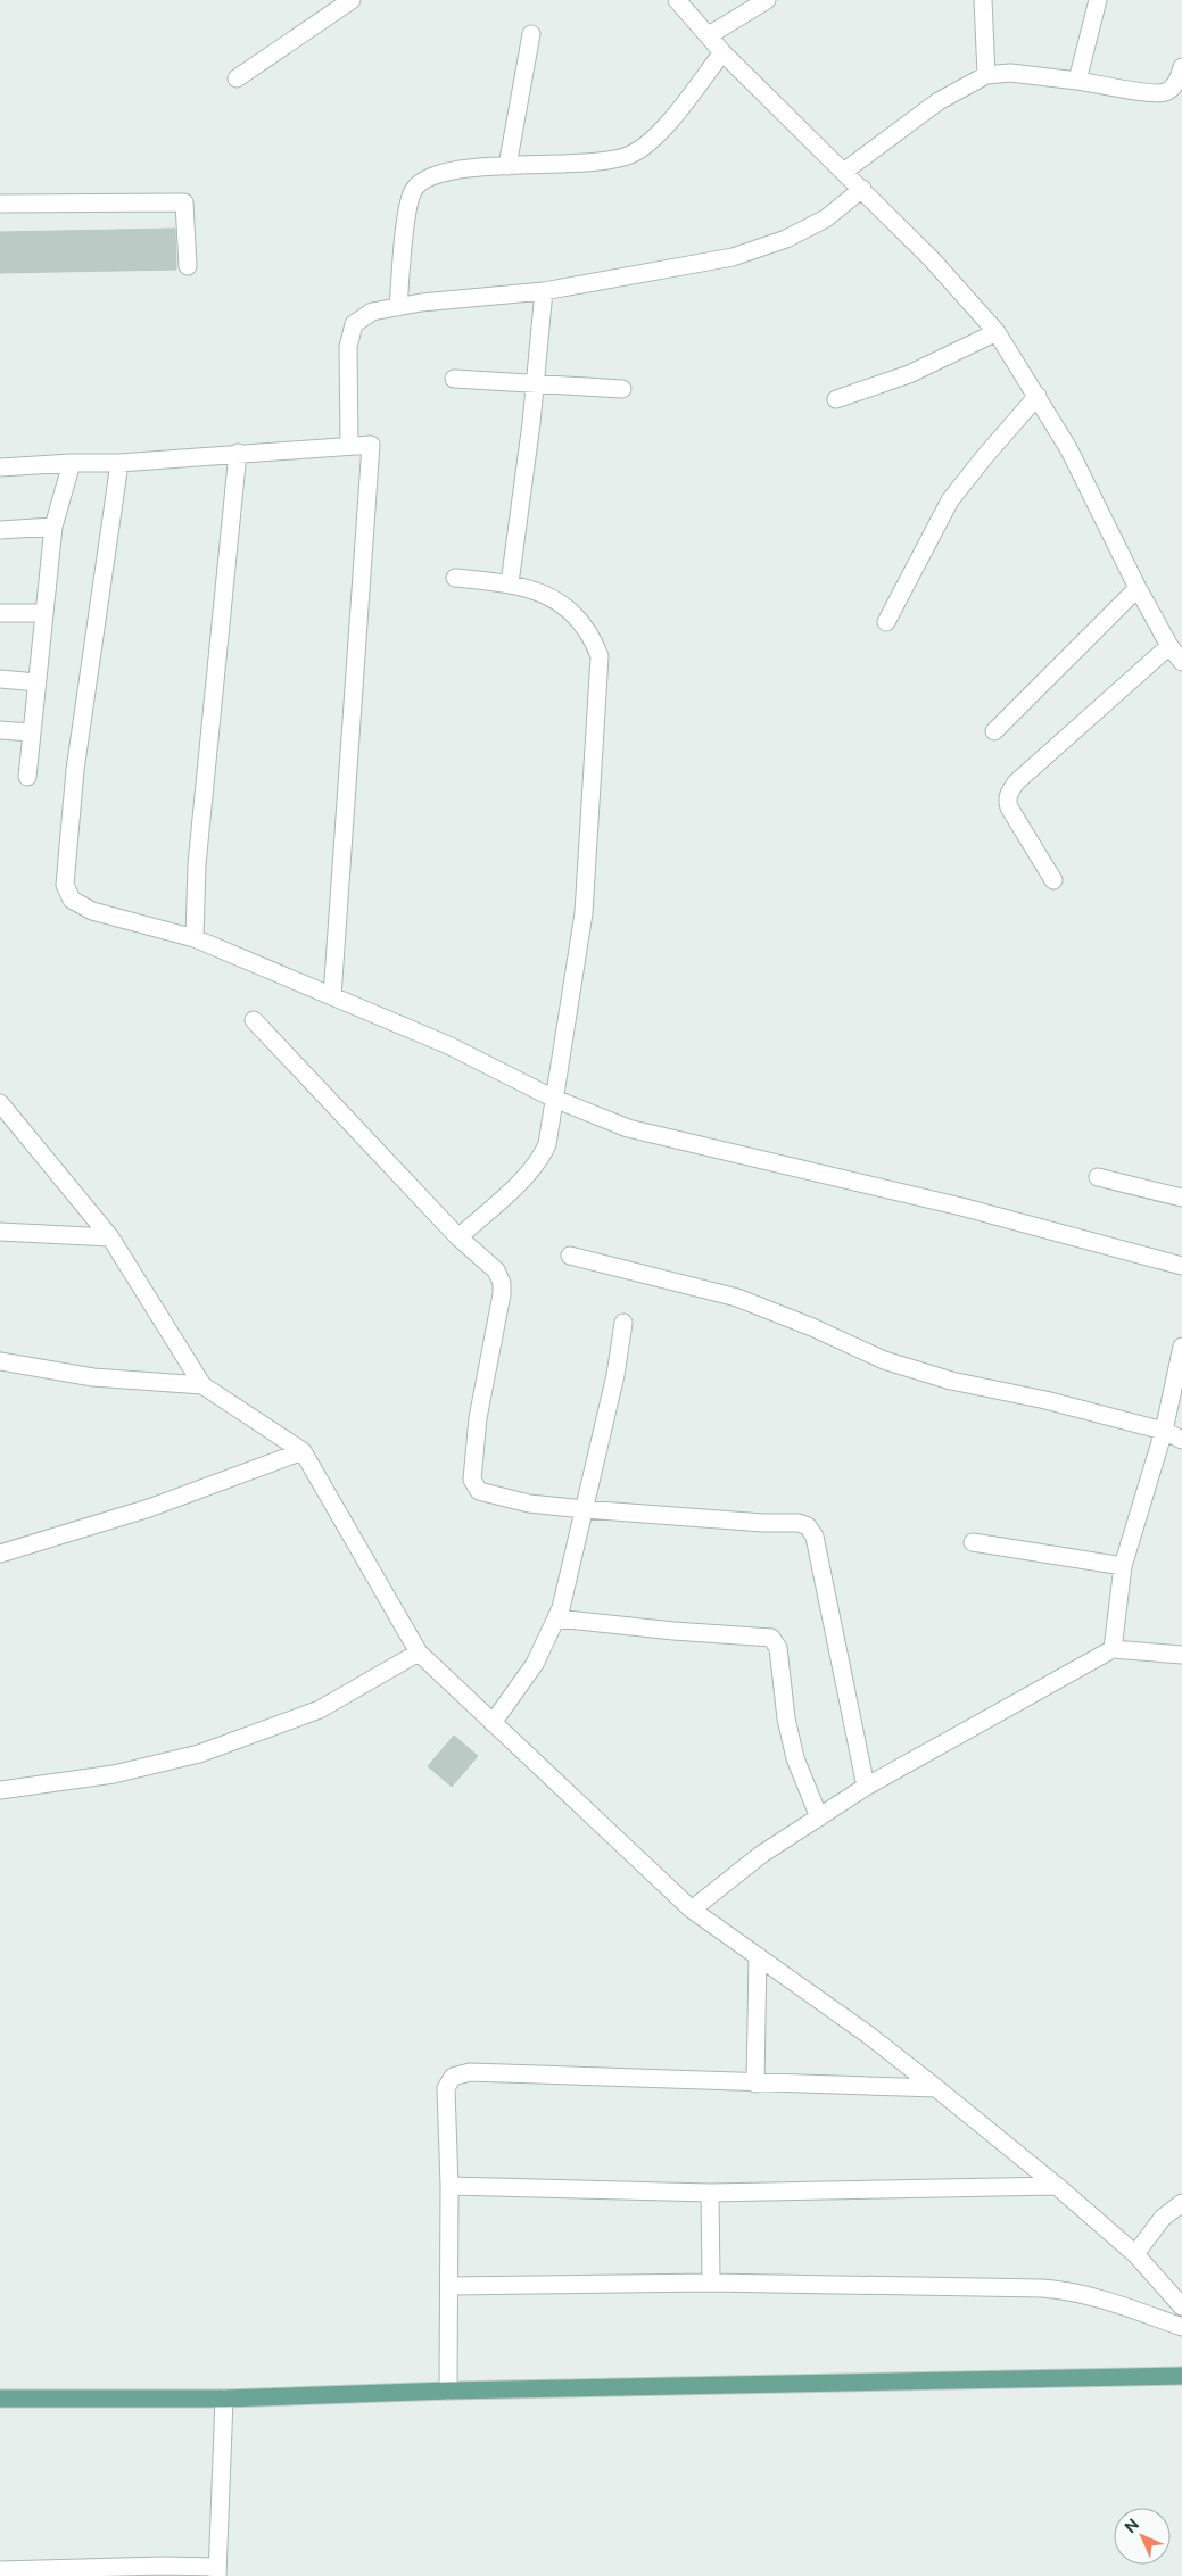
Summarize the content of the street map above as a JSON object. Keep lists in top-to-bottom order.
{
  "north": "top left"
}
